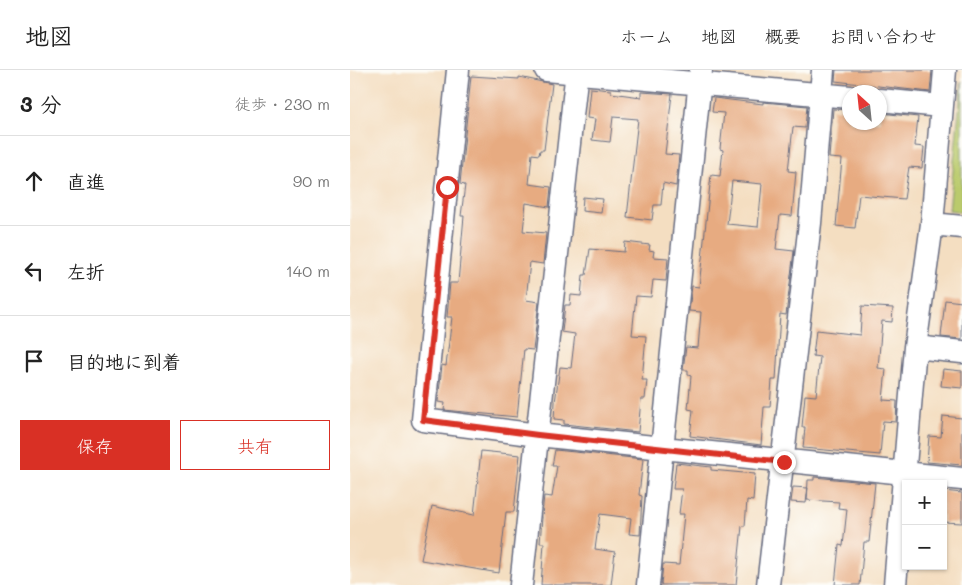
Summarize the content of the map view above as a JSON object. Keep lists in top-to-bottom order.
{
  "north": "top left",
  "page": {
    "header": "地図",
    "nav": [
      "ホーム",
      "地図",
      "概要",
      "お問い合わせ"
    ],
    "heading": ["3 分", "徒歩 · 230 m"],
    "list": [
      ["直進", "90 m"],
      ["左折", "140 m"],
      "目的地に到着"
    ],
    "buttons": ["保存", "共有"],
    "map_buttons": ["+", "−"]
  }
}
